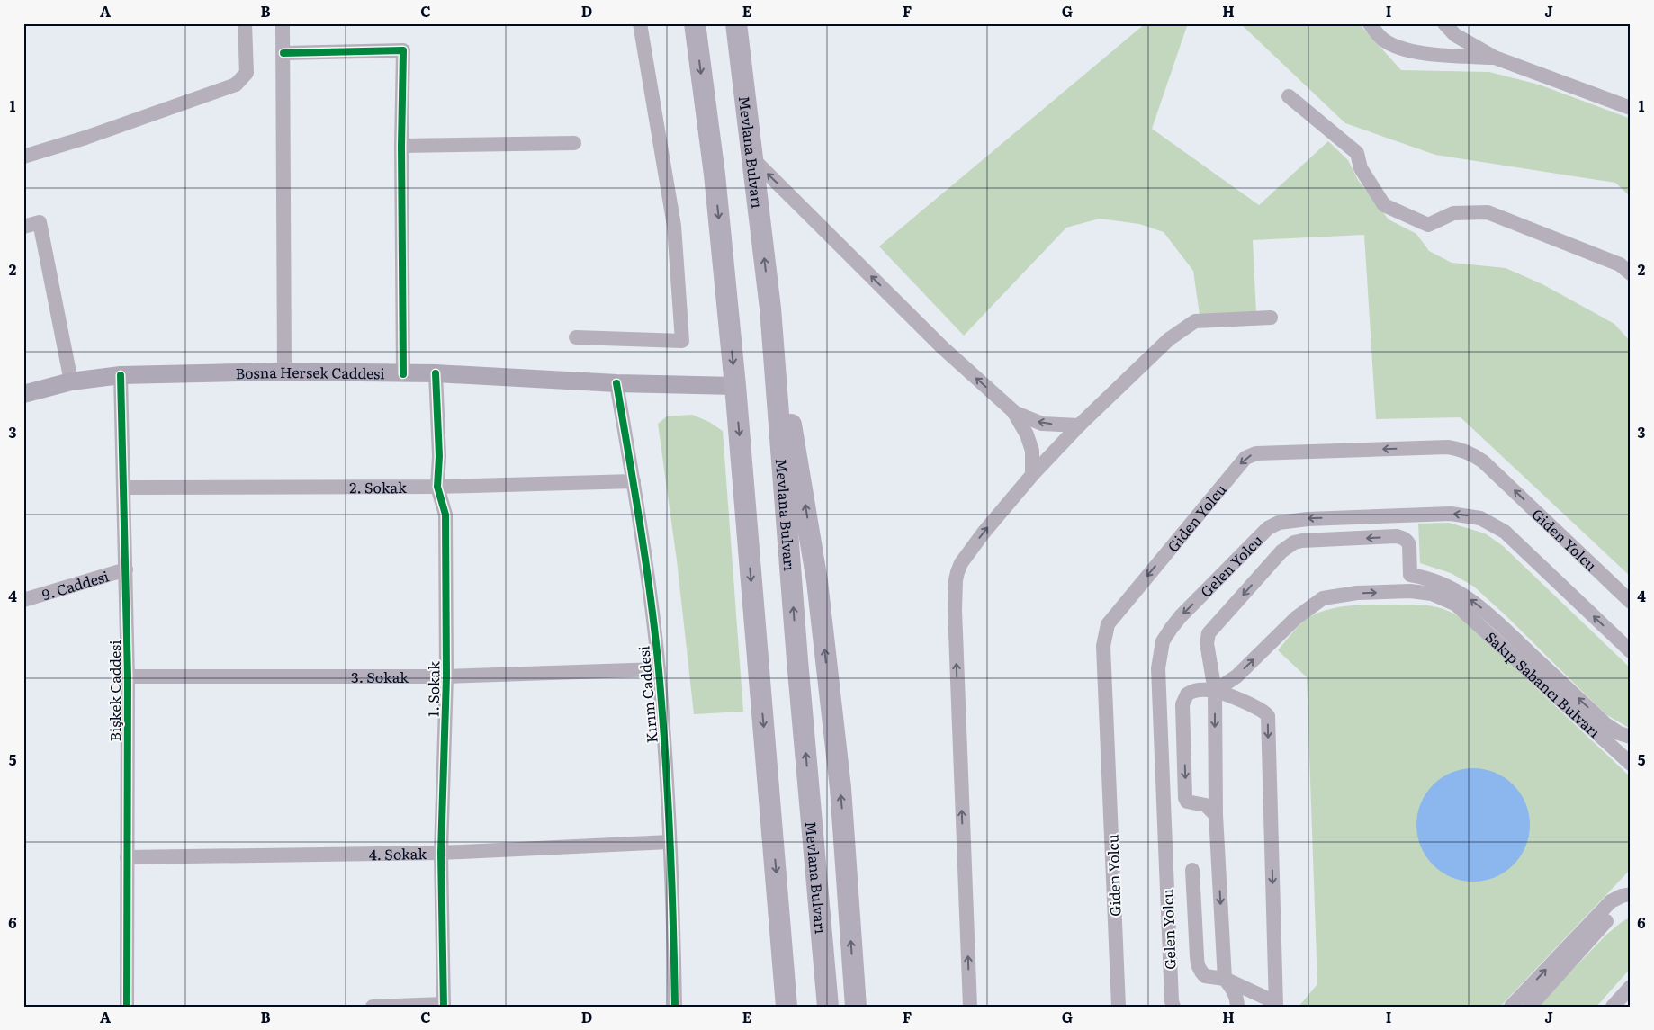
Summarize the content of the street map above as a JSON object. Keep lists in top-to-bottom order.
{
  "streets": {
    "highway": ["Mevlana Bulvarı"],
    "main road": ["Bosna Hersek Caddesi"],
    "street": [
      "2. Sokak",
      "Giden Yolcu",
      "Gelen Yolcu",
      "9. Caddesi",
      "3. Sokak",
      "Sakıp Sabancı Bulvarı",
      "1. Sokak",
      "Bişkek Caddesi",
      "Kırım Caddesi",
      "4. Sokak"
    ]
  },
  "crossings": [
    ["Bosna Hersek Caddesi", "1. Sokak"],
    ["Bosna Hersek Caddesi", "Bişkek Caddesi"],
    ["Bosna Hersek Caddesi", "Kırım Caddesi"],
    ["2. Sokak", "1. Sokak"],
    ["2. Sokak", "Bişkek Caddesi"],
    ["2. Sokak", "Kırım Caddesi"],
    ["9. Caddesi", "Bişkek Caddesi"],
    ["3. Sokak", "1. Sokak"],
    ["3. Sokak", "Bişkek Caddesi"],
    ["3. Sokak", "Kırım Caddesi"],
    ["1. Sokak", "4. Sokak"],
    ["Bişkek Caddesi", "4. Sokak"],
    ["Kırım Caddesi", "4. Sokak"]
  ],
  "one_way": ["Sakıp Sabancı Bulvarı"],
  "grid": {
    "columns": [
      "A",
      "B",
      "C",
      "D",
      "E",
      "F",
      "G",
      "H",
      "I",
      "J"
    ],
    "rows": [
      "1",
      "2",
      "3",
      "4",
      "5",
      "6"
    ]
  }
}
